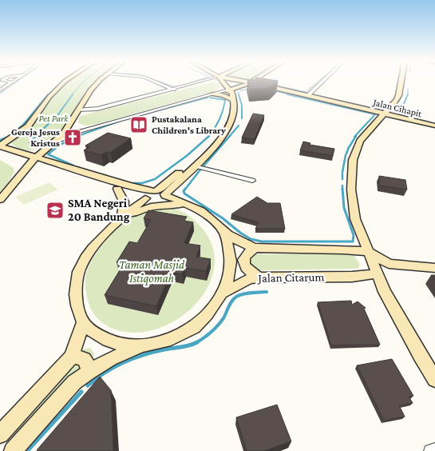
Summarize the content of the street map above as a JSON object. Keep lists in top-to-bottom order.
{
  "streets": {
    "street": ["Jalan Cihapit", "Jalan Citarum"]
  },
  "parks": ["Pet Park", "Taman Masjid Istiqomah"],
  "places": {
    "library": ["Pustakalana Children's Library"],
    "church": ["Gereja Jesus Kristus"],
    "school or university": ["SMA Negeri 20 Bandung"]
  }
}
